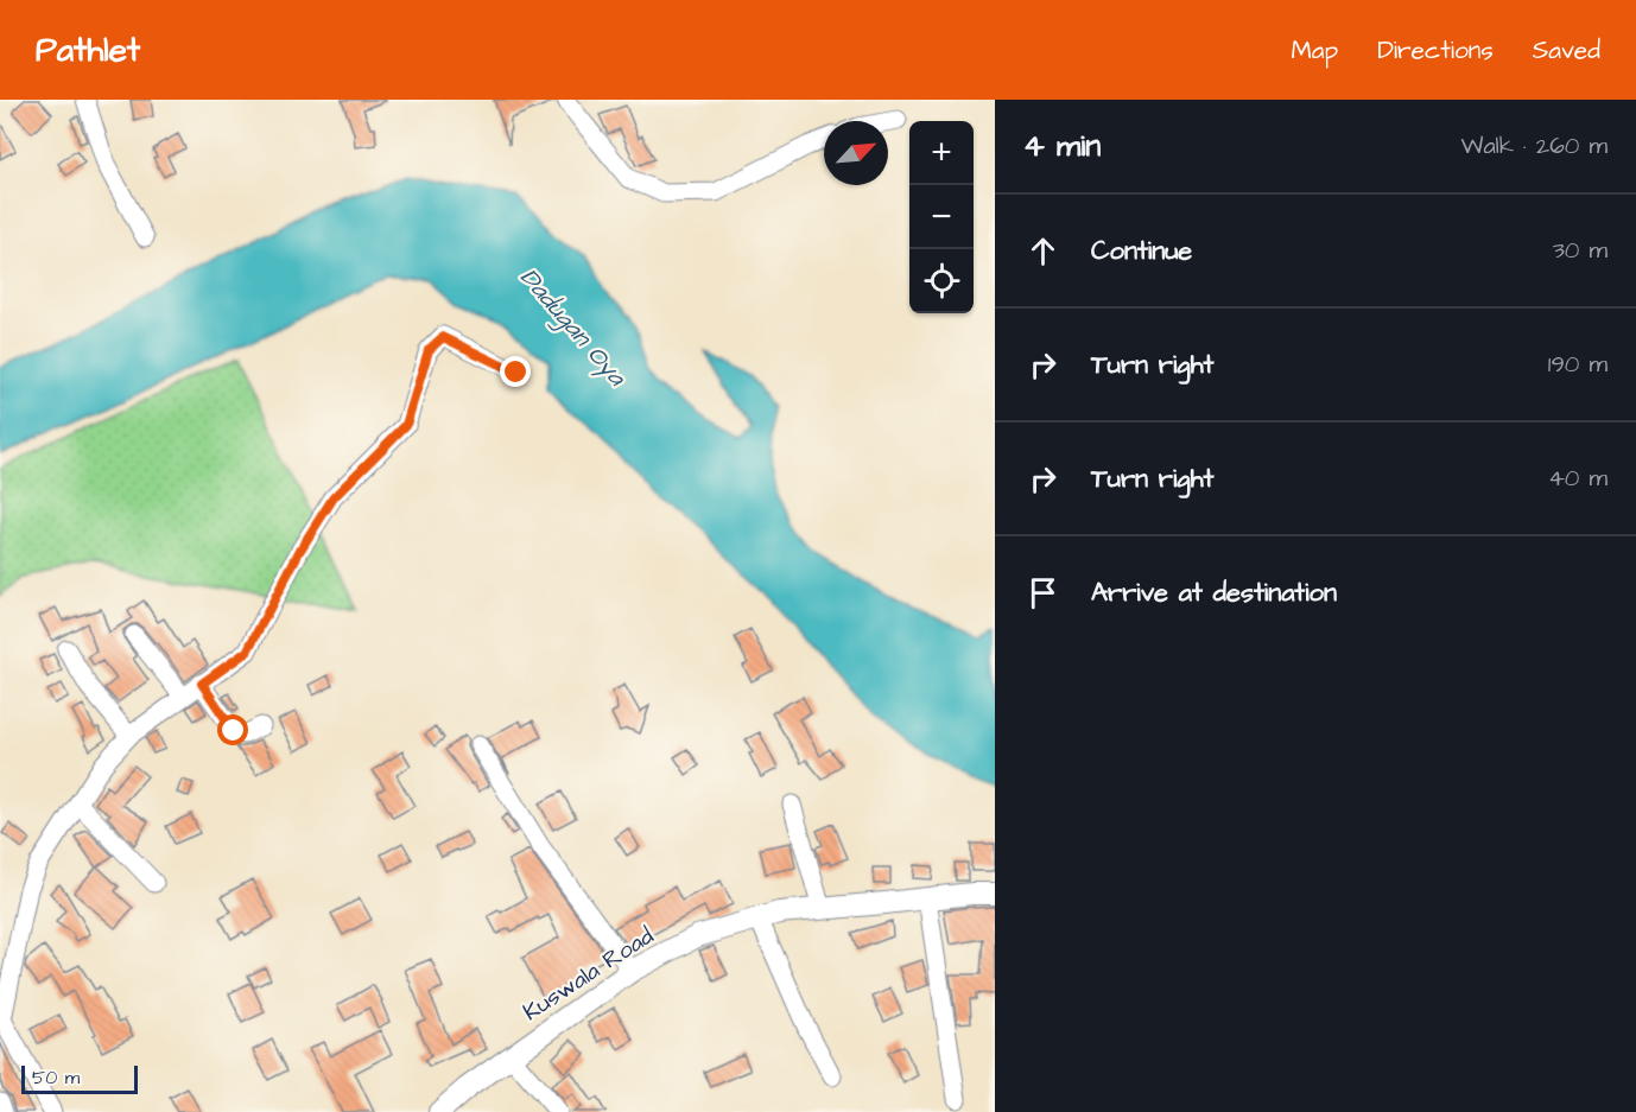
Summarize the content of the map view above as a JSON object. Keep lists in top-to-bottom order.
{
  "streets": {
    "street": ["Kuswala Road"]
  },
  "water": ["Dadugan Oya"],
  "scale_bar": "50 m",
  "north": "top right",
  "page": {
    "header": "Pathlet",
    "nav": ["Map", "Directions", "Saved"],
    "heading": ["4 min", "Walk · 260 m"],
    "map_buttons": ["+", "−"],
    "list": [
      ["Continue", "30 m"],
      ["Turn right", "190 m"],
      ["Turn right", "40 m"],
      "Arrive at destination"
    ],
    "scale": "50 m"
  }
}
